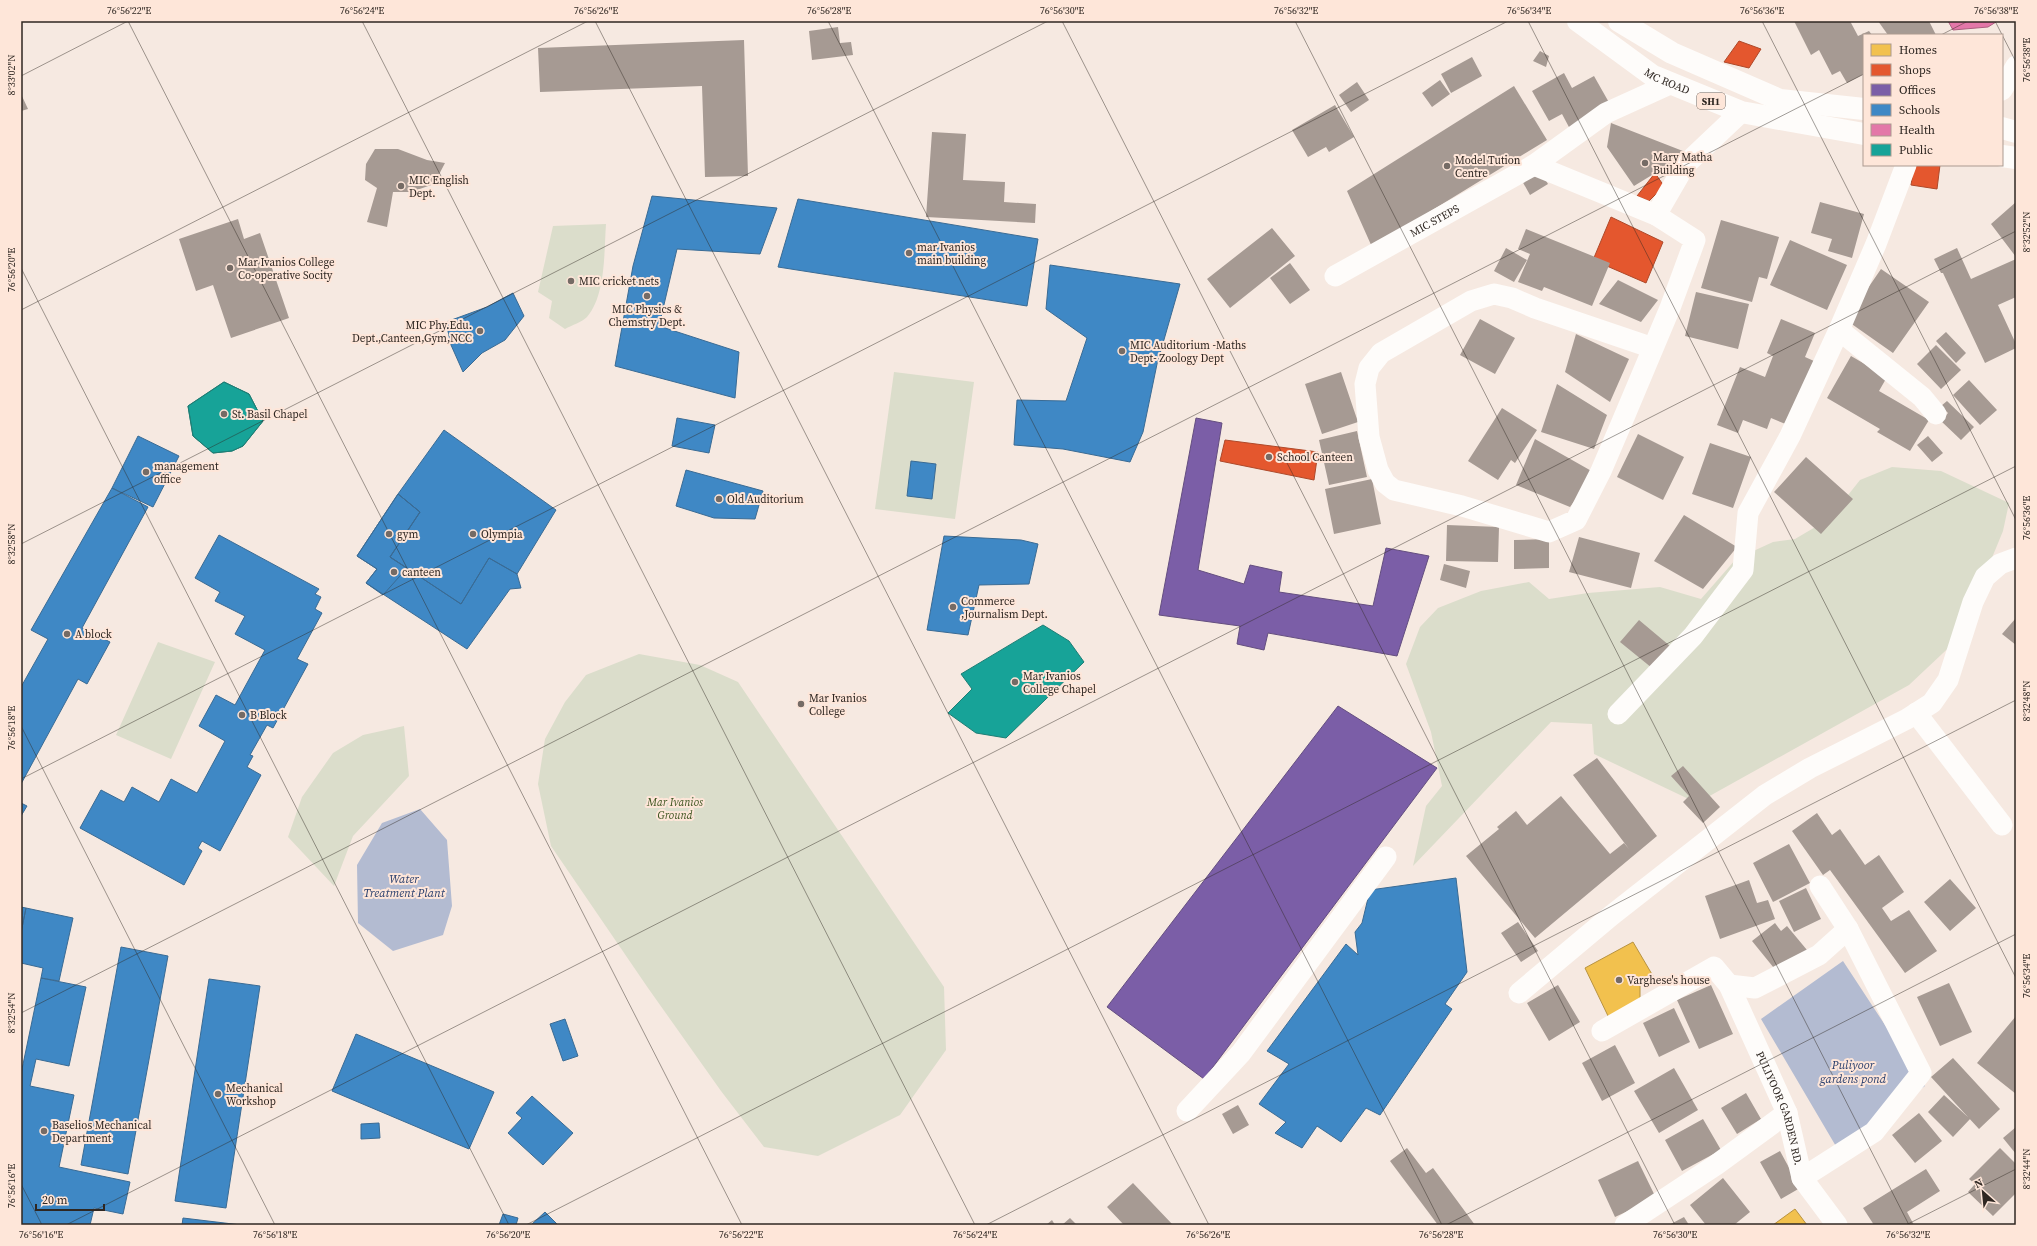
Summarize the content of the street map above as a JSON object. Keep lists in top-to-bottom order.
{
  "streets": {
    "main road": ["MC ROAD", "SH1"],
    "street": ["MIC STEPS", "PULIYOOR GARDEN RD."]
  },
  "crossings": [
    ["MC ROAD", "MIC STEPS"]
  ],
  "water": ["Water Treatment Plant", "Puliyoor gardens pond"],
  "parks": ["Mar Ivanios Ground"],
  "places": [
    "Mary Matha Building",
    "Model Tution Centre",
    "MIC English Dept.",
    "mar Ivanios main building",
    "Mar Ivanios College Co-operative Socity",
    "MIC cricket nets",
    "MIC Physics & Chemstry Dept.",
    "MIC Phy.Edu. Dept.,Canteen,Gym,NCC",
    "MIC Auditorium -Maths Dept- Zoology Dept",
    "St. Basil Chapel",
    "School Canteen",
    "management office",
    "Old Auditorium",
    "gym",
    "Olympia",
    "canteen",
    "Commerce ,Journalism Dept.",
    "A block",
    "Mar Ivanios College Chapel",
    "Mar Ivanios College",
    "B Block",
    "Varghese's house",
    "Mechanical Workshop",
    "Baselios Mechanical Department"
  ],
  "legend": [
    "Homes",
    "Shops",
    "Offices",
    "Schools",
    "Health",
    "Public"
  ],
  "scale_bar": "20 m",
  "north": "top left",
  "coordinates": [
    "76°56'22\"E",
    "76°56'24\"E",
    "76°56'26\"E",
    "76°56'28\"E",
    "76°56'30\"E",
    "76°56'32\"E",
    "76°56'34\"E",
    "76°56'36\"E",
    "76°56'38\"E",
    "8°33'02\"N",
    "8°32'52\"N",
    "76°56'20\"E",
    "8°32'58\"N",
    "8°32'48\"N",
    "76°56'18\"E",
    "8°32'54\"N",
    "8°32'44\"N",
    "76°56'16\"E"
  ]
}
